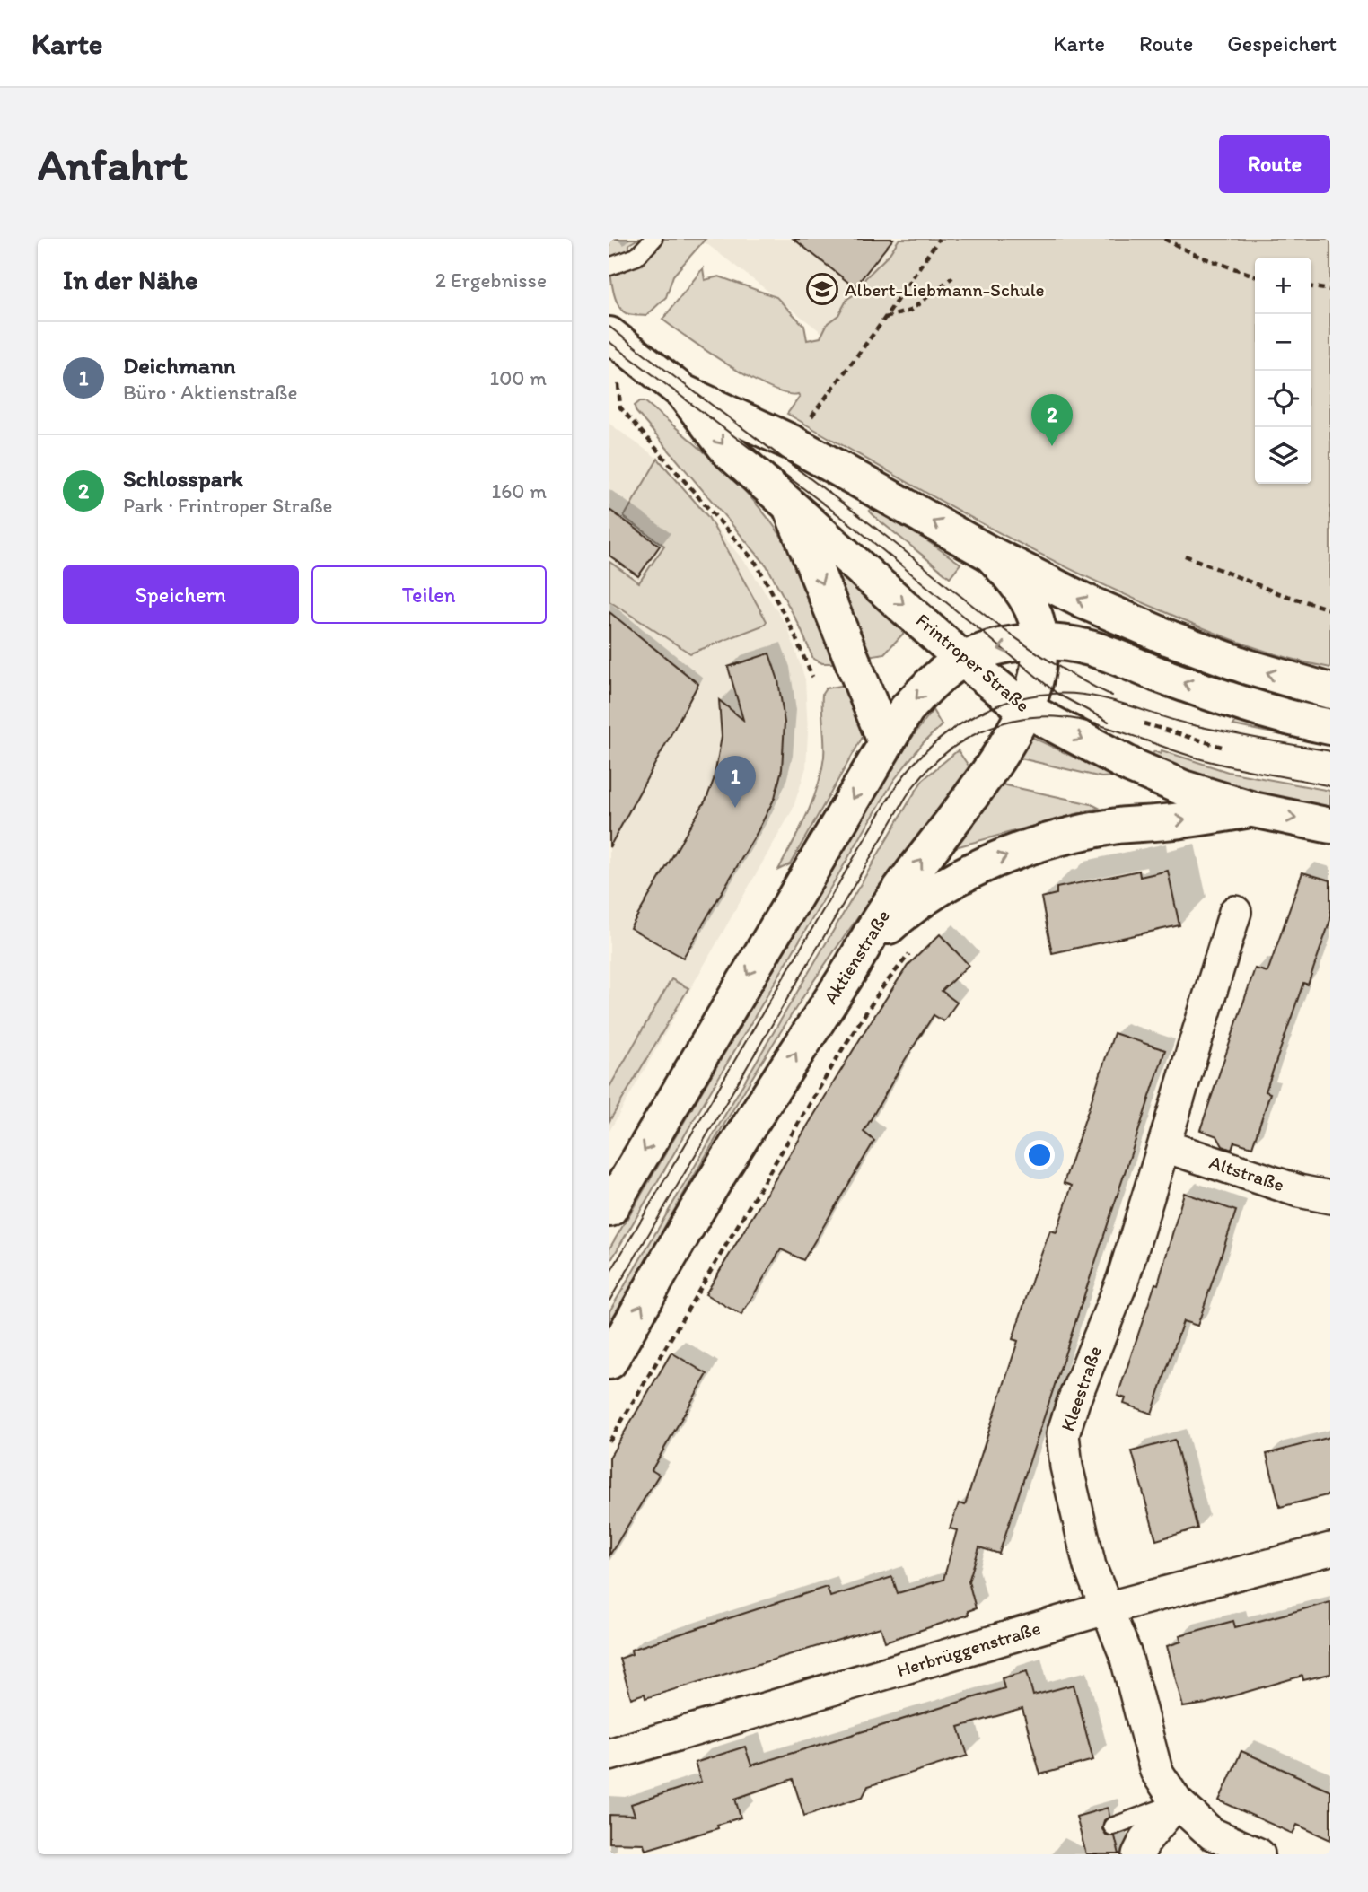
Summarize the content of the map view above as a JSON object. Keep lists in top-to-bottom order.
{
  "streets": {
    "main road": ["Frintroper Straße", "Aktienstraße"],
    "street": ["Altstraße", "Kleestraße", "Herbrüggenstraße"]
  },
  "crossings": [
    ["Frintroper Straße", "Aktienstraße"],
    ["Altstraße", "Kleestraße"],
    ["Kleestraße", "Herbrüggenstraße"]
  ],
  "places": {
    "school or university": ["Albert-Liebmann-Schule"]
  },
  "page": {
    "header": "Karte",
    "nav": ["Karte", "Route", "Gespeichert"],
    "buttons": [
      "Route",
      ["Speichern", "Teilen"]
    ],
    "title": "Anfahrt",
    "heading": ["In der Nähe", "2 Ergebnisse"],
    "map_buttons": ["+", "−"],
    "list": [
      {
        "mark": "1",
        "name": "Deichmann",
        "note": "Büro · Aktienstraße",
        "value": "100 m"
      },
      {
        "mark": "2",
        "name": "Schlosspark",
        "note": "Park · Frintroper Straße",
        "value": "160 m"
      }
    ],
    "pins": ["2", "1"]
  }
}
